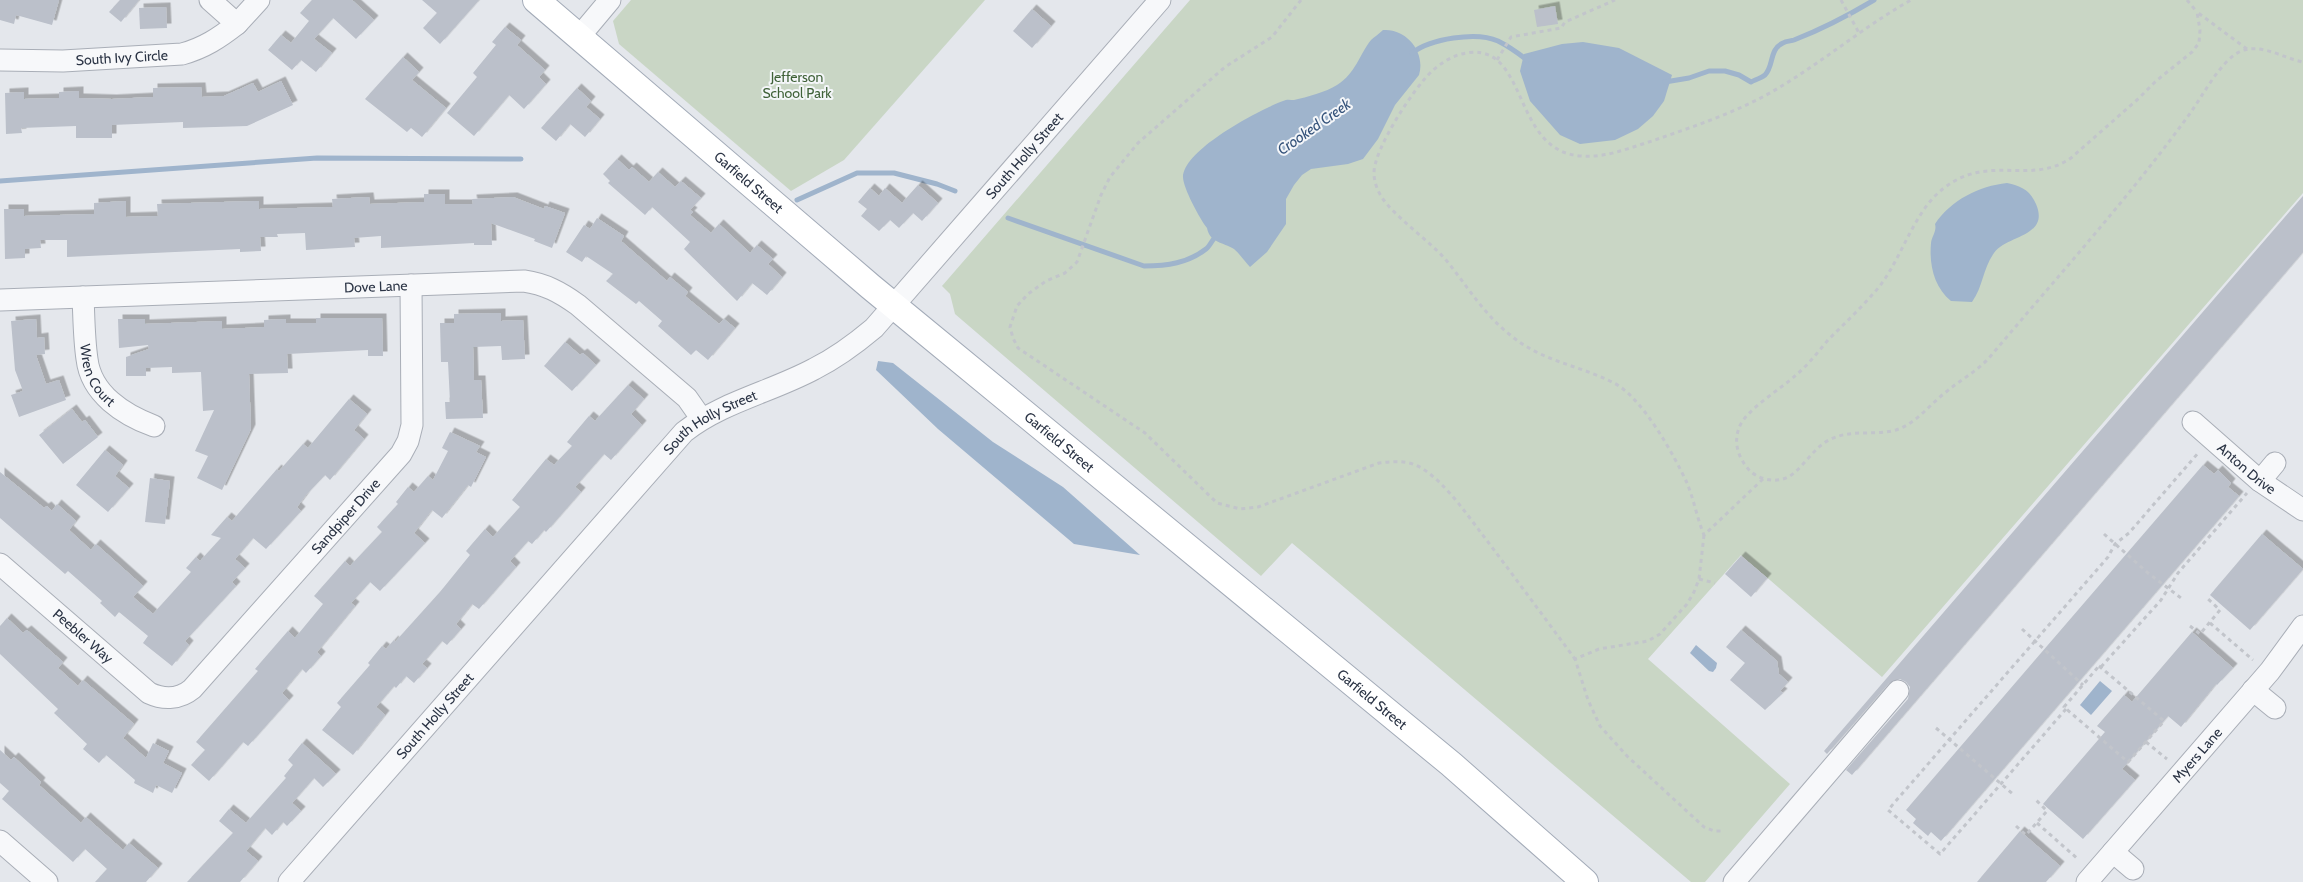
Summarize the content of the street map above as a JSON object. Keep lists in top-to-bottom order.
{
  "streets": {
    "main road": ["Garfield Street"],
    "street": [
      "South Ivy Circle",
      "South Holly Street",
      "Dove Lane",
      "Wren Court",
      "Anton Drive",
      "Sandpiper Drive",
      "Peebler Way",
      "Myers Lane"
    ]
  },
  "crossings": [
    ["South Holly Street", "Garfield Street"],
    ["South Holly Street", "Dove Lane"],
    ["Dove Lane", "Wren Court"],
    ["Dove Lane", "Sandpiper Drive"],
    ["Sandpiper Drive", "Peebler Way"]
  ],
  "water": ["Crooked Creek"],
  "parks": ["Jefferson School Park"]
}
